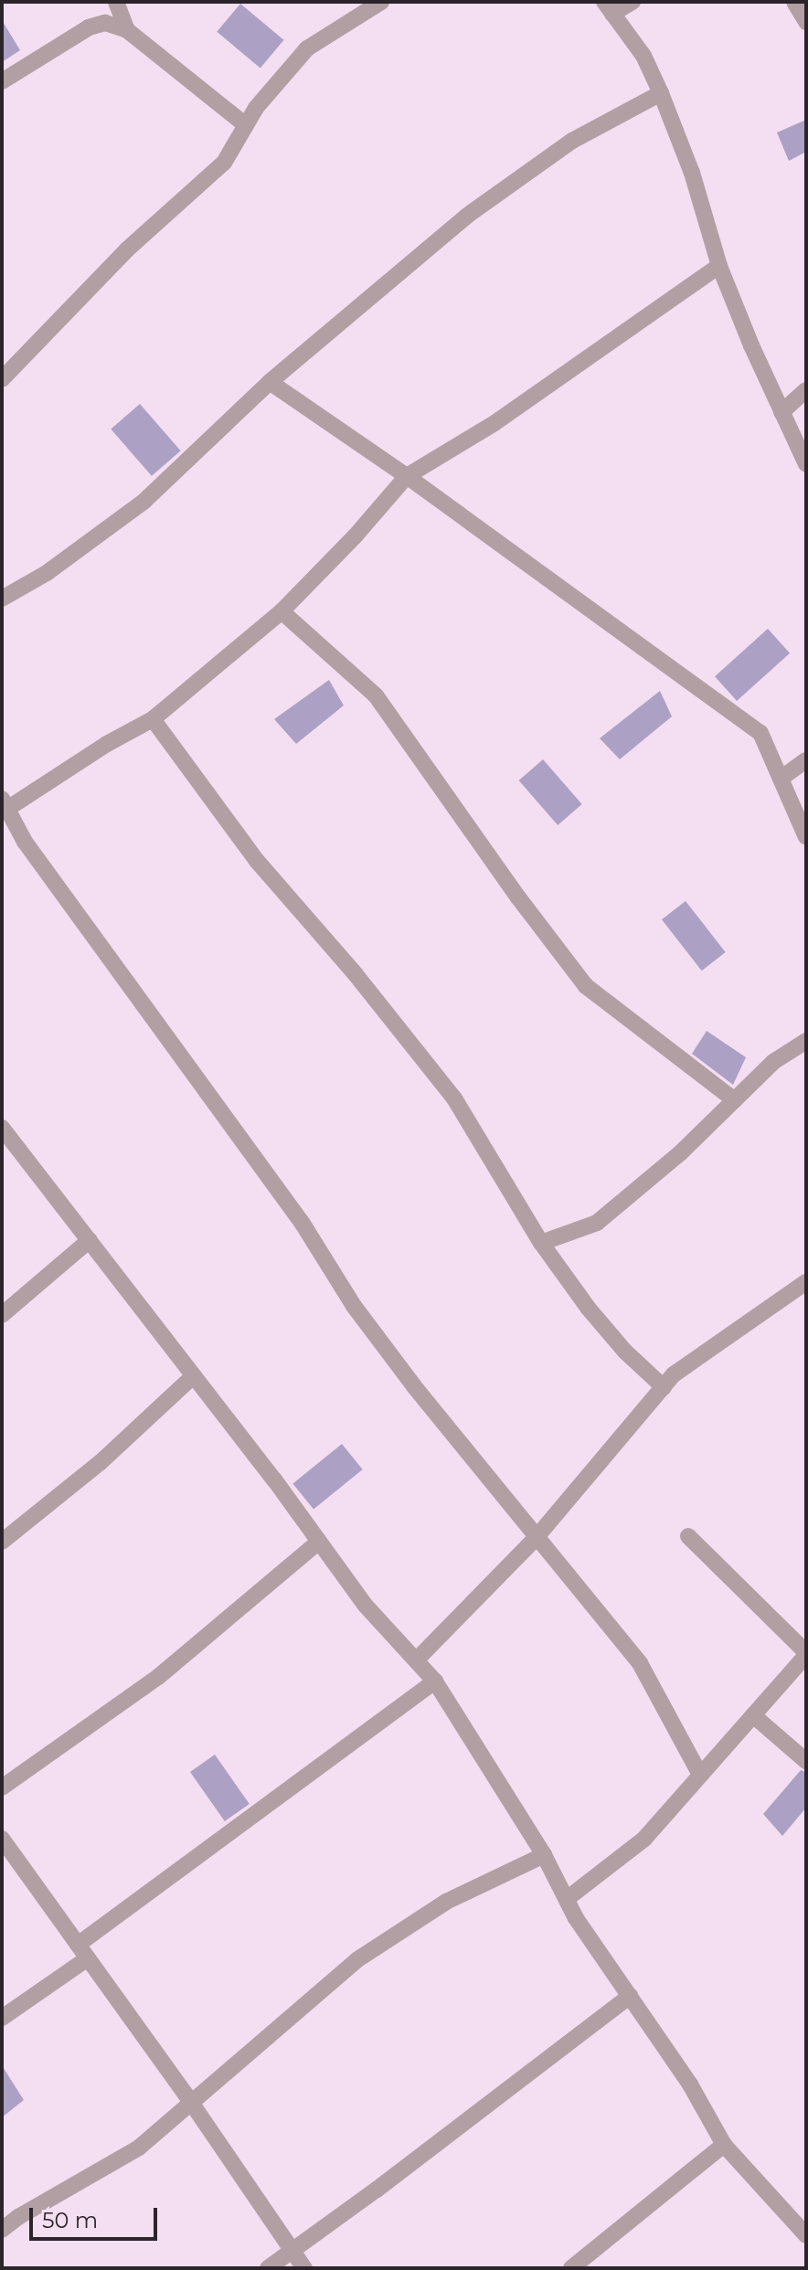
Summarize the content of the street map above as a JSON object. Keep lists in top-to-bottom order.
{
  "scale_bar": "50 m"
}
